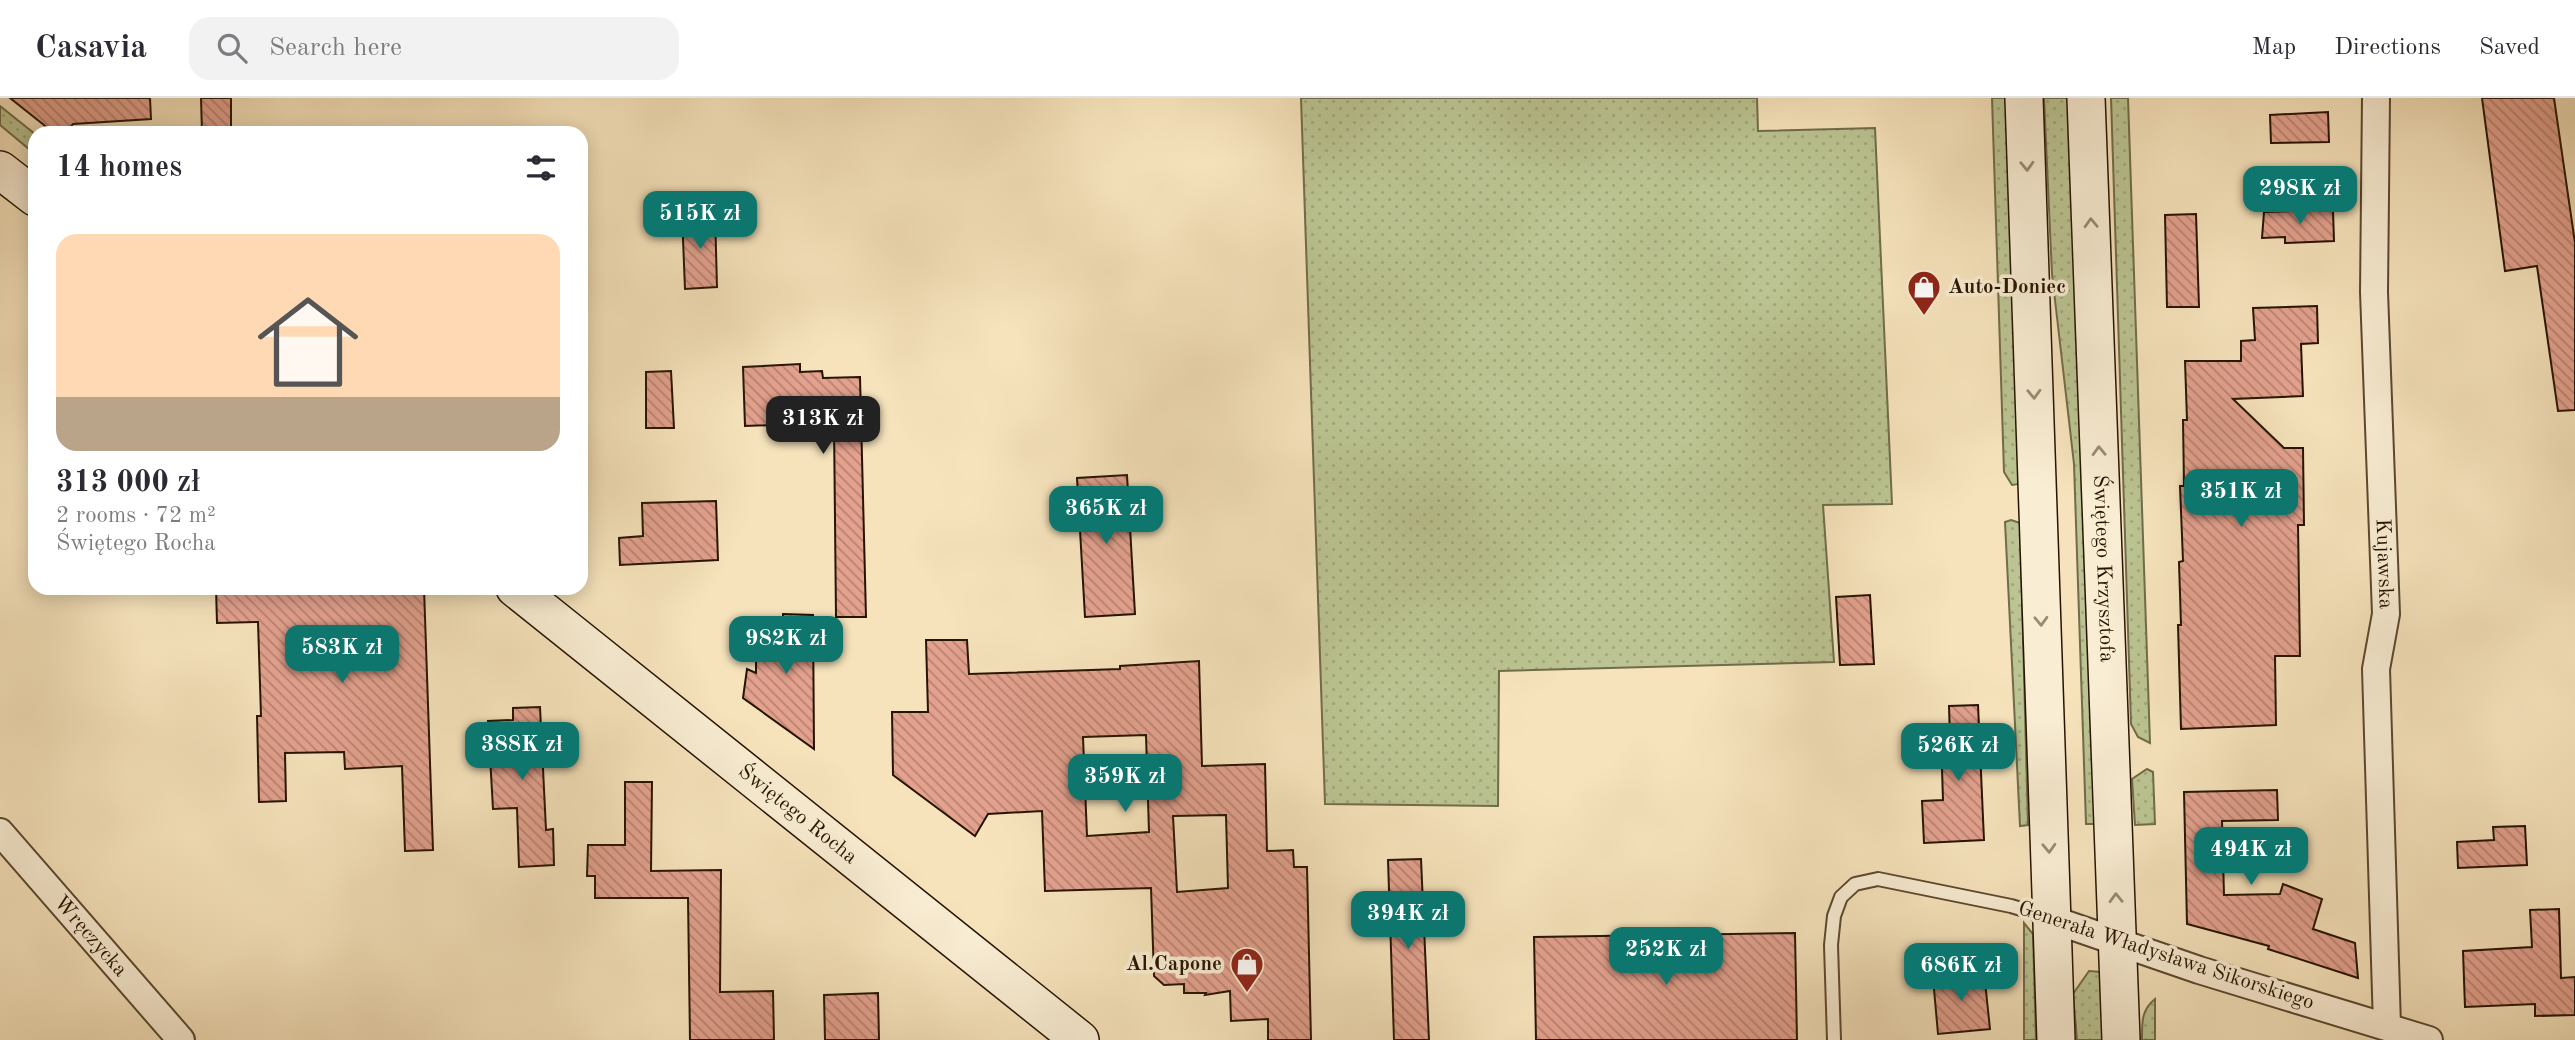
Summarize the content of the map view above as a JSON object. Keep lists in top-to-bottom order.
{
  "streets": {
    "main road": ["Świętego Krzysztofa", "Świętego Rocha"],
    "street": ["Kujawska", "Wręczycka", "Generała Władysława Sikorskiego"]
  },
  "crossings": [
    ["Kujawska", "Generała Władysława Sikorskiego"],
    ["Świętego Krzysztofa", "Generała Władysława Sikorskiego"]
  ],
  "places": {
    "shop": ["Auto-Doniec", "Al.Capone"]
  },
  "page": {
    "header": "Casavia",
    "search": "Search here",
    "nav": ["Map", "Directions", "Saved"],
    "heading": "14 homes",
    "price": [
      "298K zł",
      "515K zł",
      "313K zł",
      "351K zł",
      "365K zł",
      "982K zł",
      "583K zł",
      "388K zł",
      "526K zł",
      "359K zł",
      "494K zł",
      "394K zł",
      "252K zł",
      "686K zł"
    ],
    "list": [
      {
        "name": "313 000 zł",
        "note": "2 rooms · 72 m² · Świętego Rocha"
      }
    ]
  }
}
